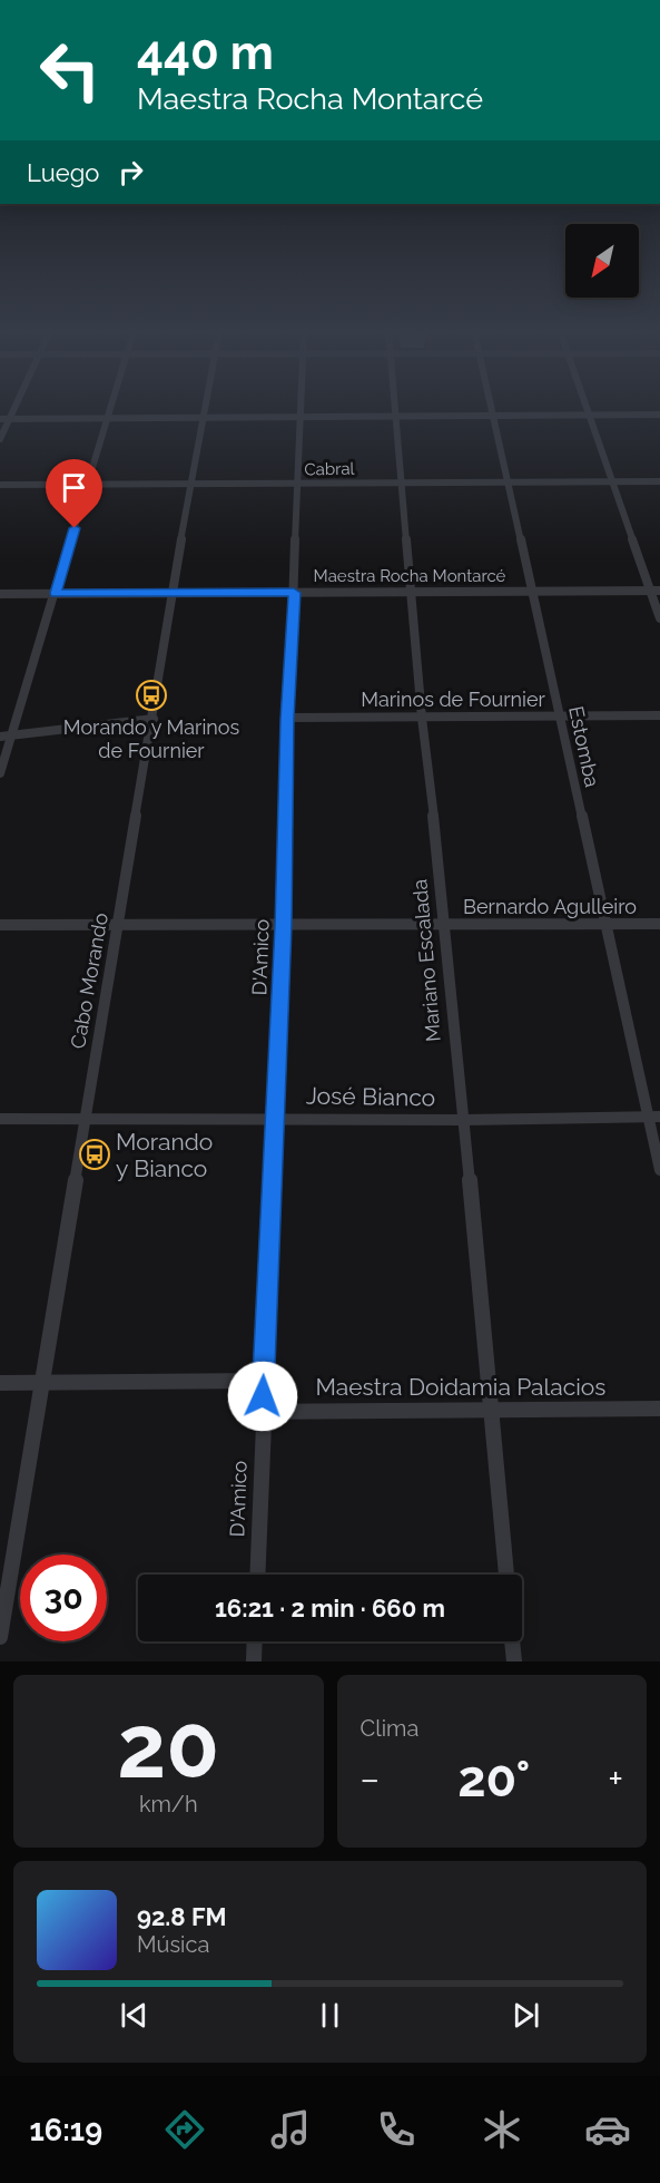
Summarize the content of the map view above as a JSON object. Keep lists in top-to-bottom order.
{
  "streets": {
    "street": [
      "Cabral",
      "Maestra Rocha Montarcé",
      "Marinos de Fournier",
      "Estomba",
      "Bernardo Agulleiro",
      "D'Amico",
      "Mariano Escalada",
      "Cabo Morando",
      "José Bianco",
      "Maestra Doidamia Palacios"
    ]
  },
  "crossings": [
    ["Cabral", "Estomba"],
    ["Cabral", "D'Amico"],
    ["Cabral", "Mariano Escalada"],
    ["Cabral", "Cabo Morando"],
    ["Maestra Rocha Montarcé", "Estomba"],
    ["Maestra Rocha Montarcé", "D'Amico"],
    ["Maestra Rocha Montarcé", "Mariano Escalada"],
    ["Maestra Rocha Montarcé", "Cabo Morando"],
    ["Marinos de Fournier", "Estomba"],
    ["Marinos de Fournier", "D'Amico"],
    ["Marinos de Fournier", "Mariano Escalada"],
    ["Estomba", "Bernardo Agulleiro"],
    ["Estomba", "José Bianco"],
    ["Bernardo Agulleiro", "D'Amico"],
    ["Bernardo Agulleiro", "Mariano Escalada"],
    ["Bernardo Agulleiro", "Cabo Morando"],
    ["D'Amico", "José Bianco"],
    ["D'Amico", "Maestra Doidamia Palacios"],
    ["Mariano Escalada", "José Bianco"],
    ["Mariano Escalada", "Maestra Doidamia Palacios"],
    ["Cabo Morando", "José Bianco"]
  ],
  "places": {
    "bus stop": ["Morando y Marinos de Fournier", "Morando y Bianco"]
  },
  "north": "bottom left",
  "page": {
    "turn": ["440 m", "Maestra Rocha Montarcé"],
    "then": "Luego",
    "limit": "30",
    "trip": "16:21 · 2 min · 660 m",
    "tile": [
      ["20", "km/h"],
      "Clima"
    ],
    "heat": ["−", "20°", "+"],
    "song": ["92.8 FM", "Música"],
    "tabs": "16:19"
  }
}
